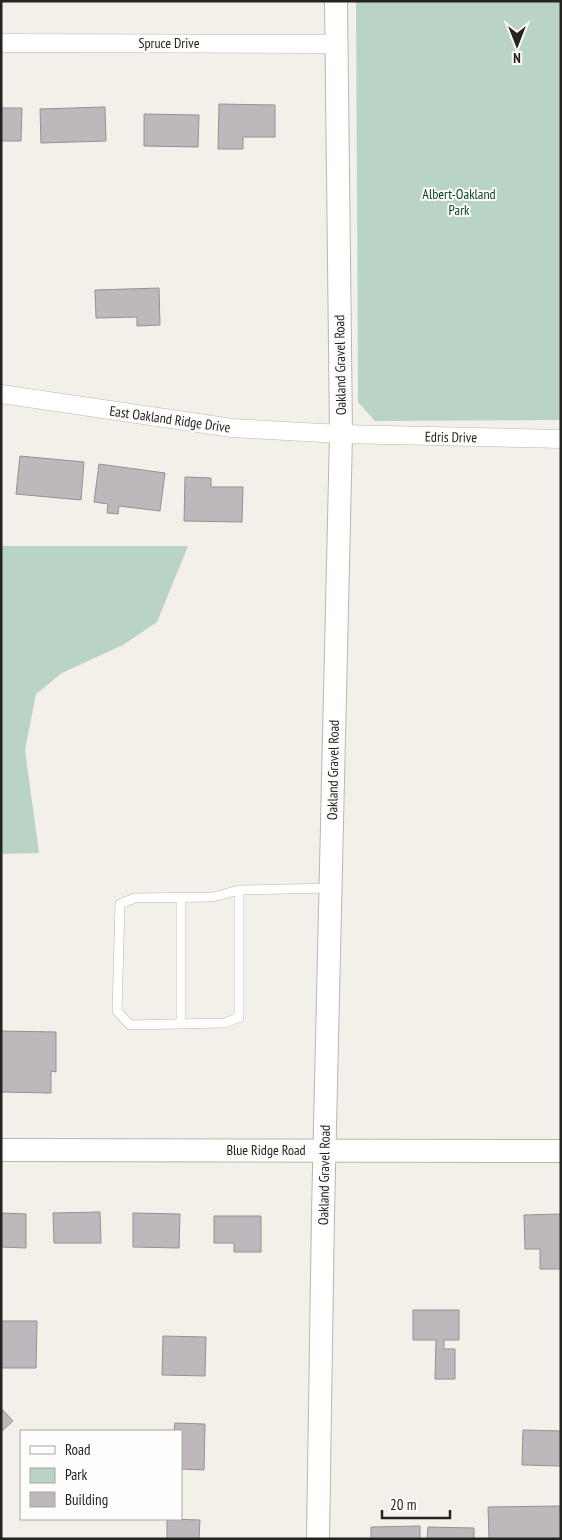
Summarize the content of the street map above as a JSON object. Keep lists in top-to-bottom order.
{
  "streets": {
    "street": [
      "Spruce Drive",
      "Oakland Gravel Road",
      "East Oakland Ridge Drive",
      "Edris Drive",
      "Blue Ridge Road"
    ]
  },
  "crossings": [
    ["Spruce Drive", "Oakland Gravel Road"],
    ["Oakland Gravel Road", "East Oakland Ridge Drive"],
    ["Oakland Gravel Road", "Edris Drive"],
    ["Oakland Gravel Road", "Blue Ridge Road"],
    ["East Oakland Ridge Drive", "Edris Drive"]
  ],
  "parks": ["Albert-Oakland Park"],
  "legend": ["Road", "Park", "Building"],
  "scale_bar": "20 m",
  "north": "bottom"
}
